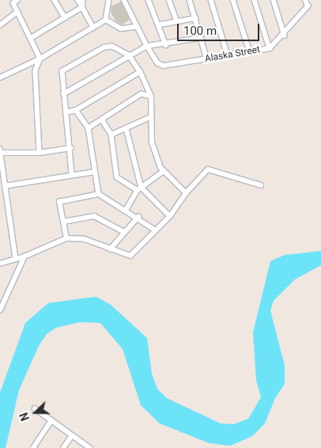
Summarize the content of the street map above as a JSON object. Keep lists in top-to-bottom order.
{
  "streets": {
    "street": ["Alaska Street"]
  },
  "scale_bar": "100 m",
  "north": "left"
}
